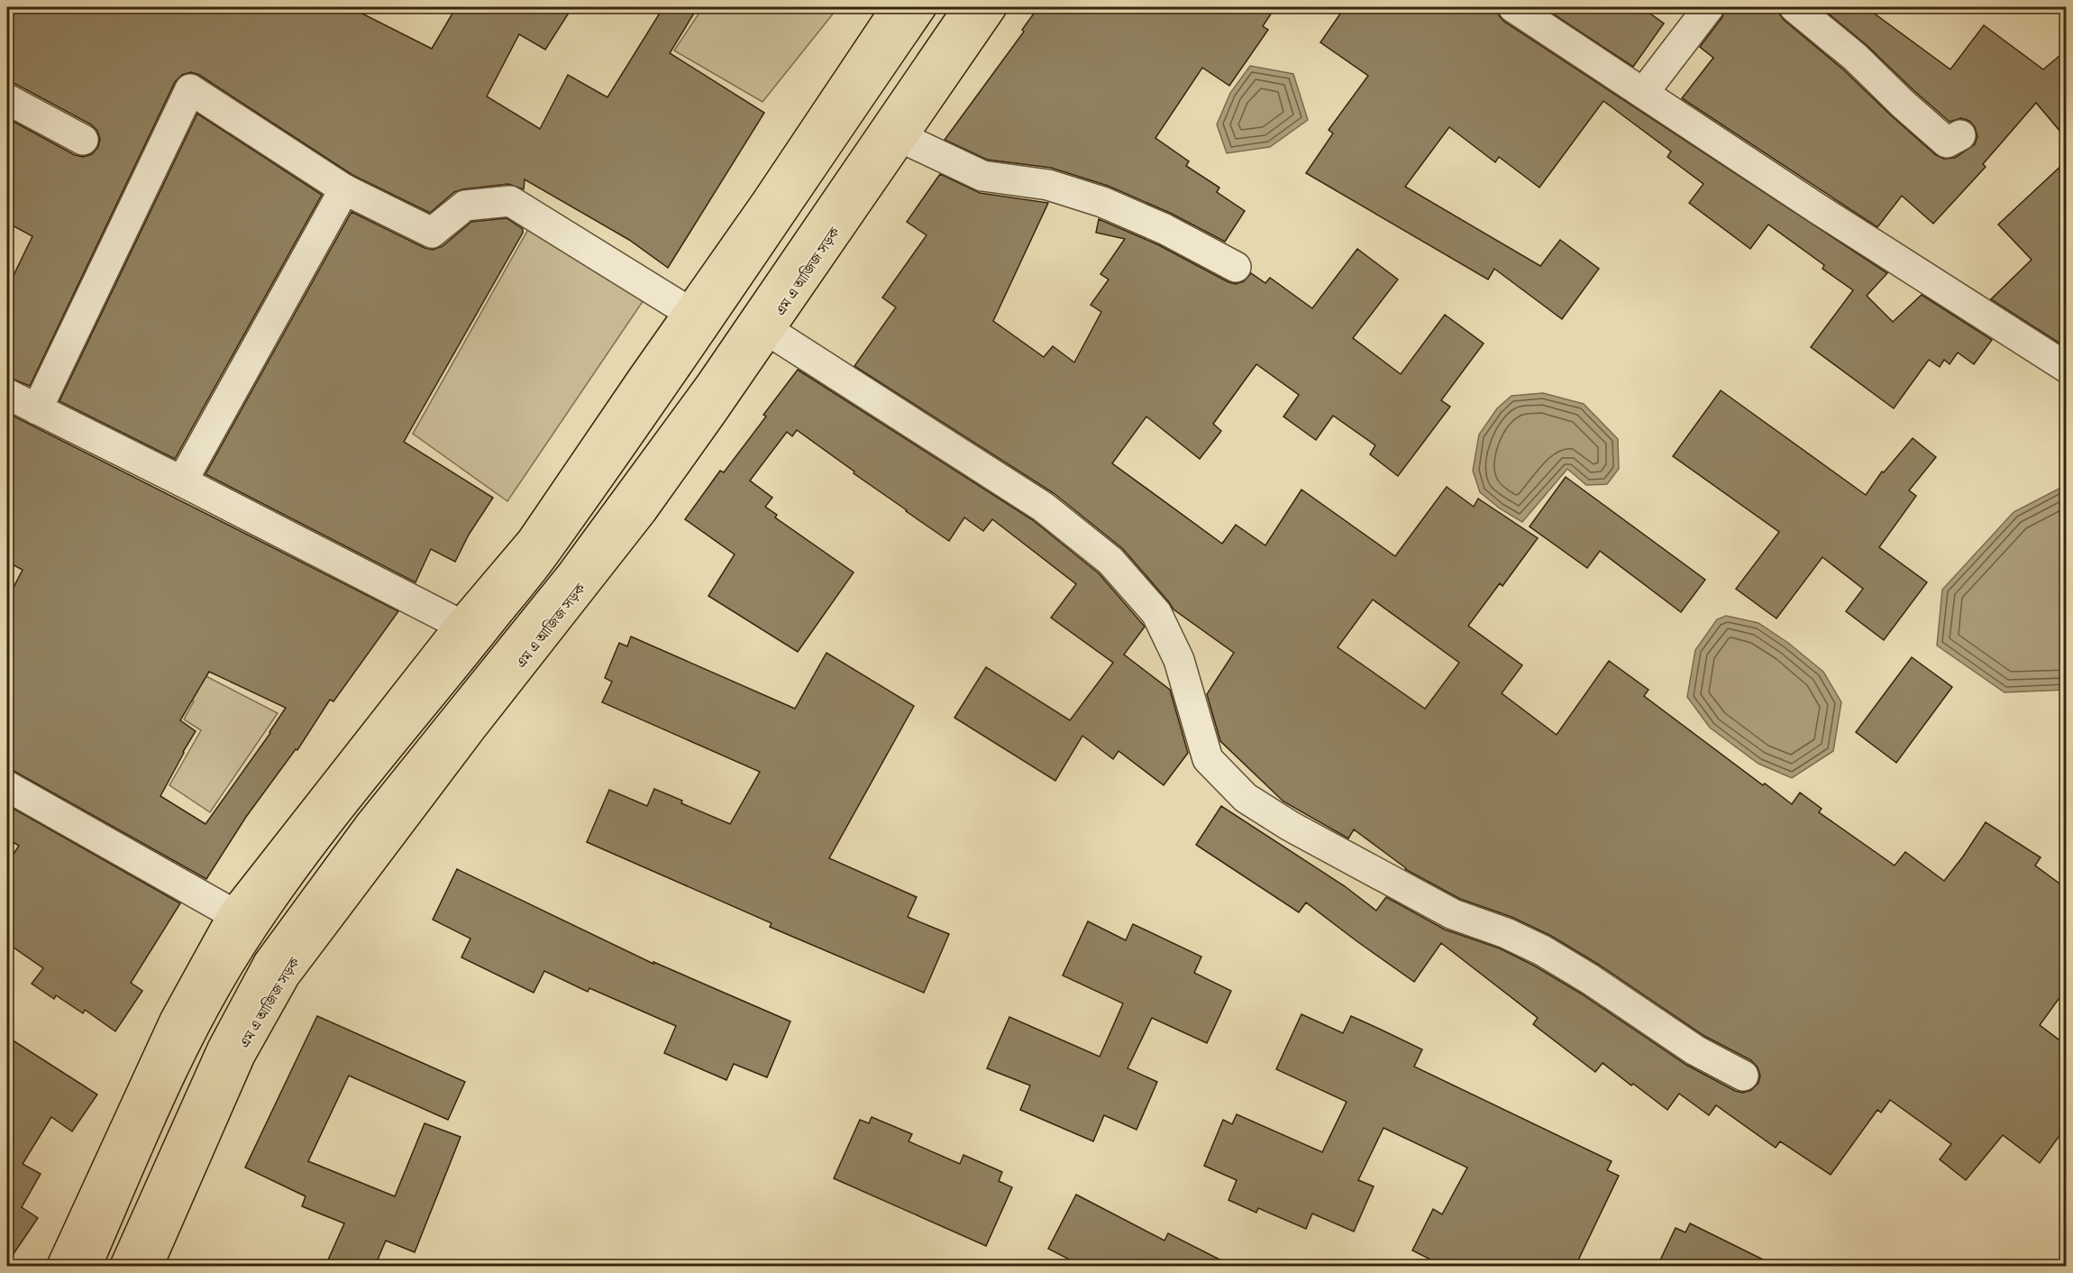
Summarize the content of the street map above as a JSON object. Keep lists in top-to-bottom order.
{
  "streets": {
    "main road": ["এম এ আজিজ সড়ক"]
  }
}
